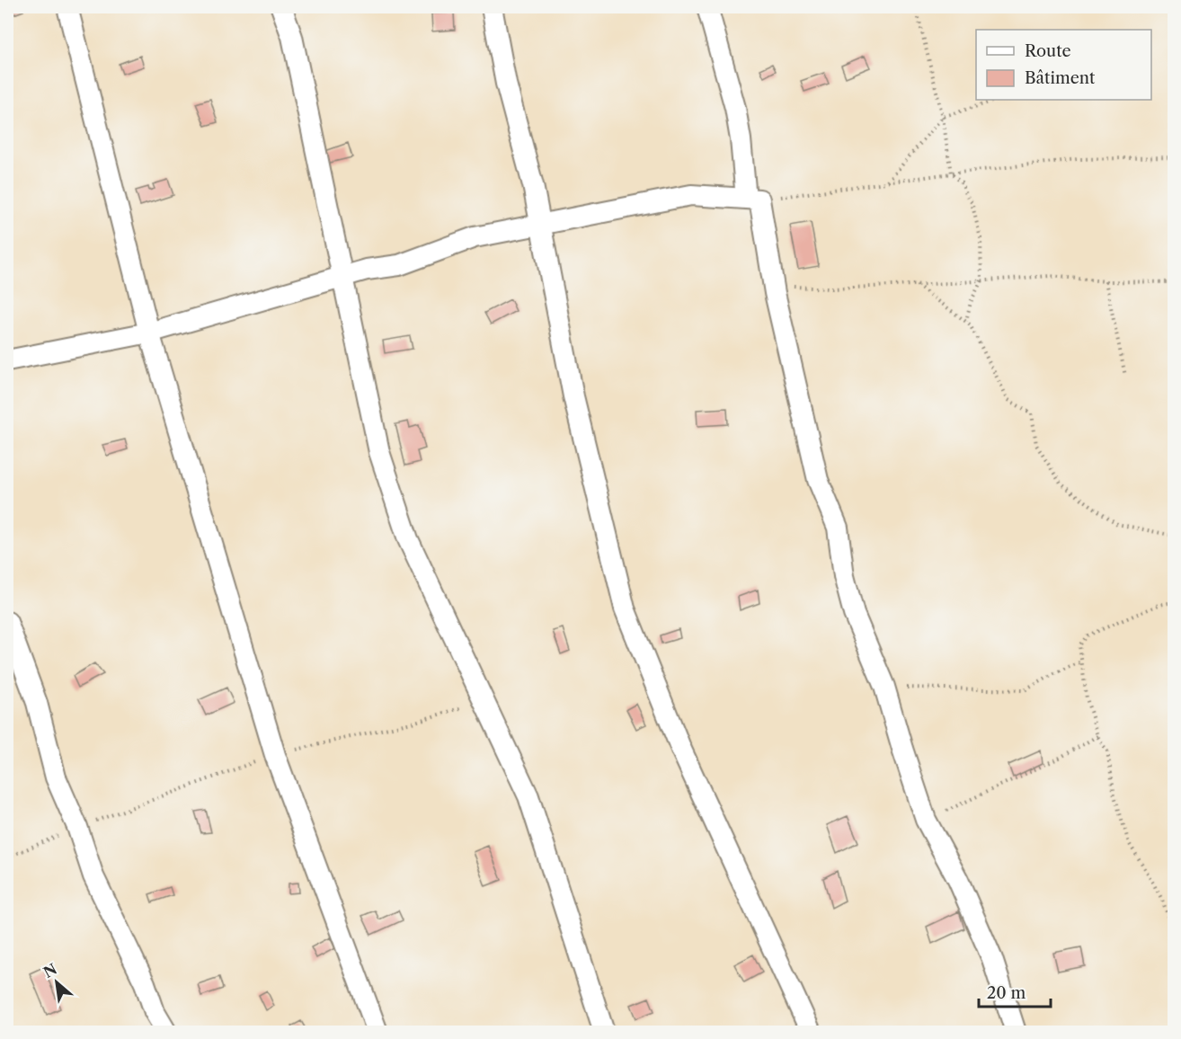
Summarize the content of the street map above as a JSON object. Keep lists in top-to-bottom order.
{
  "legend": ["Route", "Bâtiment"],
  "scale_bar": "20 m",
  "north": "top left"
}
